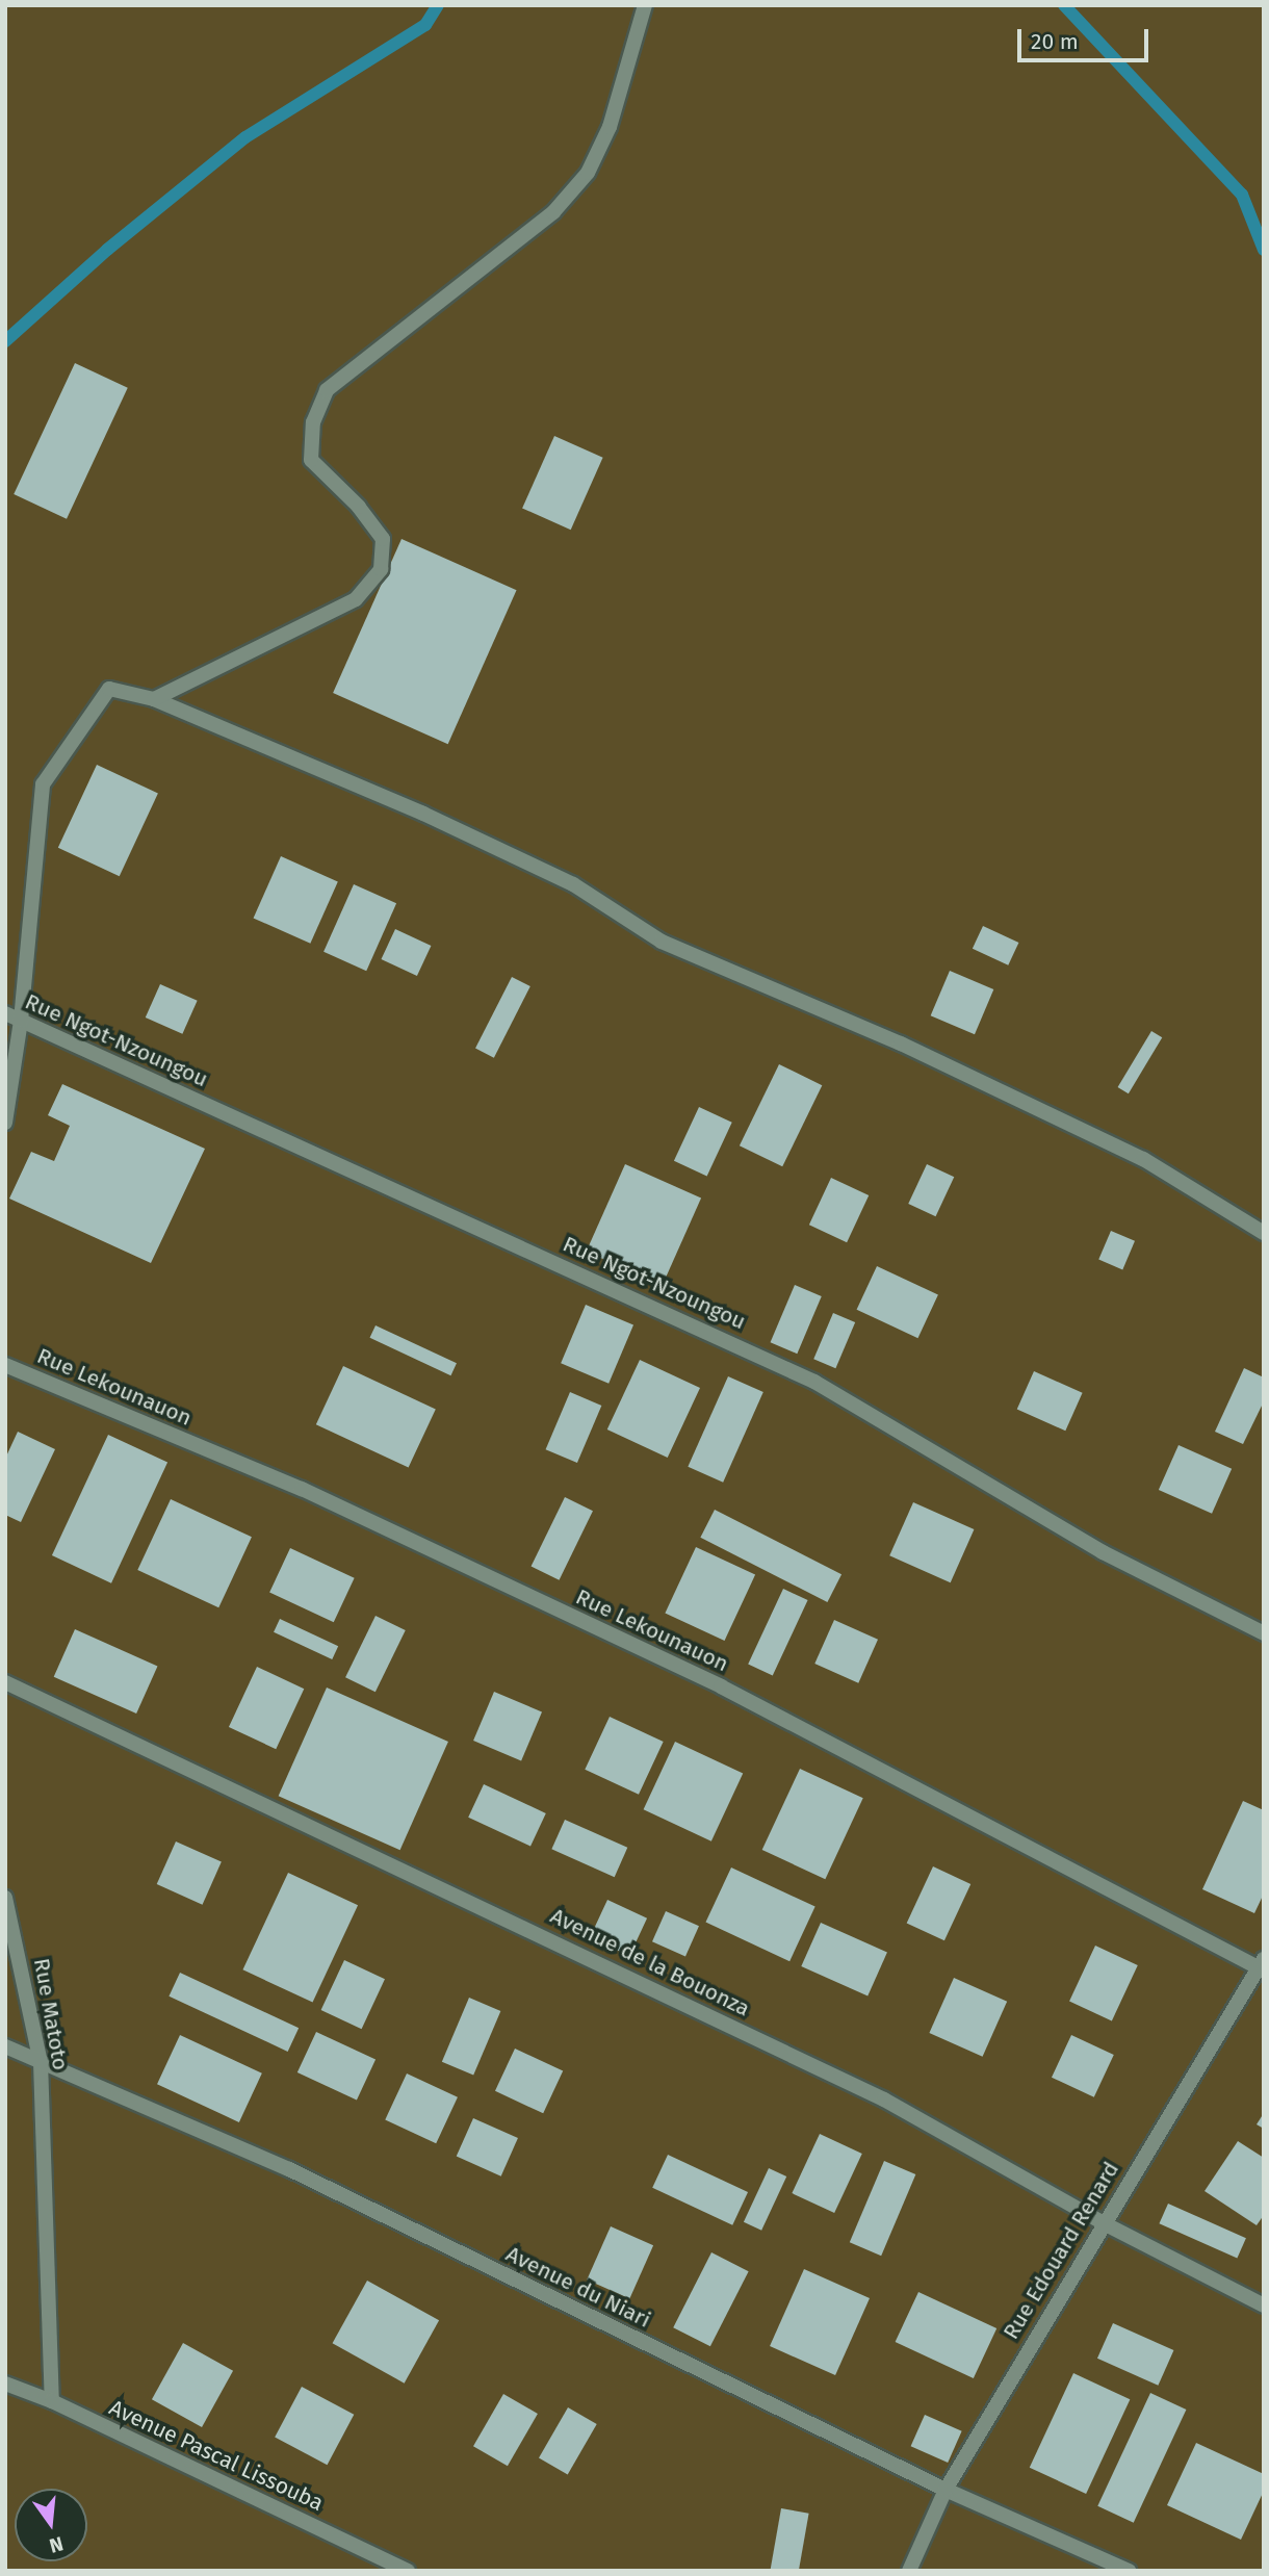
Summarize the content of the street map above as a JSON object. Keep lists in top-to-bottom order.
{
  "streets": {
    "street": [
      "Rue Ngot-Nzoungou",
      "Rue Lekounauon",
      "Avenue de la Bouonza",
      "Rue Matoto",
      "Rue Edouard Renard",
      "Avenue du Niari",
      "Avenue Pascal Lissouba"
    ]
  },
  "crossings": [
    ["Rue Lekounauon", "Rue Edouard Renard"],
    ["Avenue de la Bouonza", "Rue Edouard Renard"],
    ["Rue Matoto", "Avenue du Niari"],
    ["Rue Matoto", "Avenue Pascal Lissouba"],
    ["Rue Edouard Renard", "Avenue du Niari"]
  ],
  "scale_bar": "20 m",
  "north": "bottom"
}
